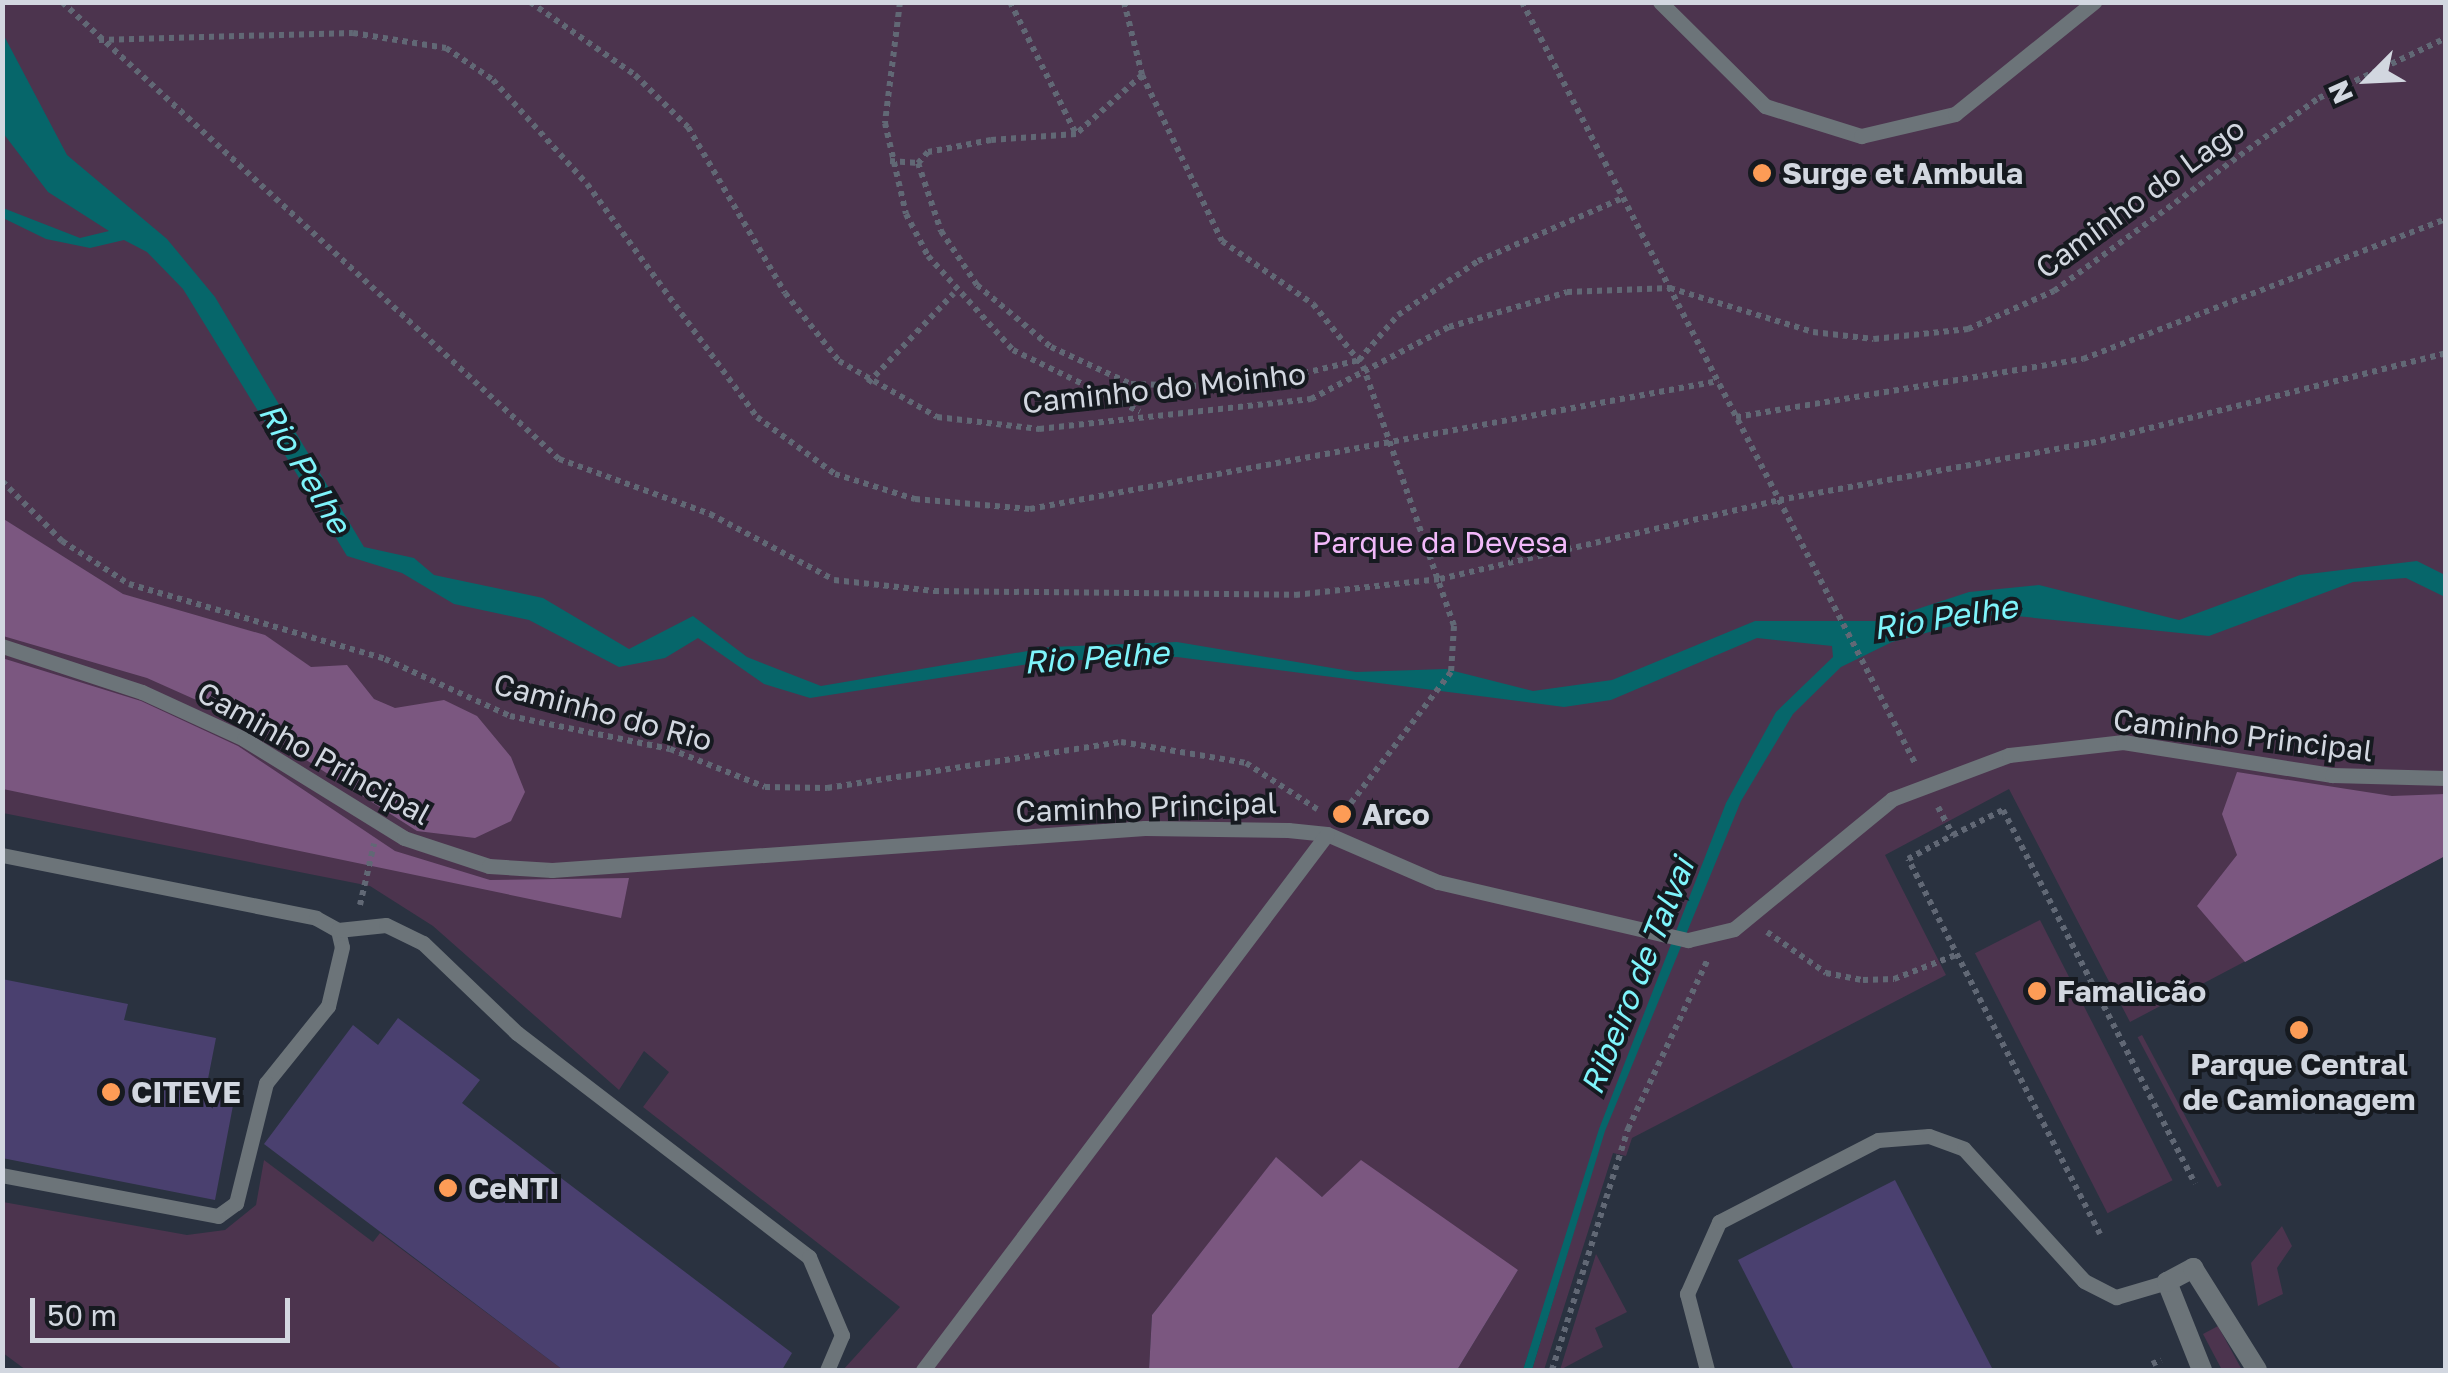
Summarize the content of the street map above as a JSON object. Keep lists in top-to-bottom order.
{
  "streets": {
    "lane": ["Caminho Principal"],
    "path": ["Caminho do Lago", "Caminho do Moinho", "Caminho do Rio"]
  },
  "crossings": [
    ["Caminho do Lago", "Caminho do Moinho"],
    ["Caminho do Rio", "Caminho Principal"]
  ],
  "water": ["Rio Pelhe", "Ribeiro de Talvai"],
  "parks": ["Parque da Devesa"],
  "places": [
    "Surge et Ambula",
    "Arco",
    "Famalicão",
    "Parque Central de Camionagem",
    "CITEVE",
    "CeNTI"
  ],
  "scale_bar": "50 m",
  "north": "bottom left"
}
